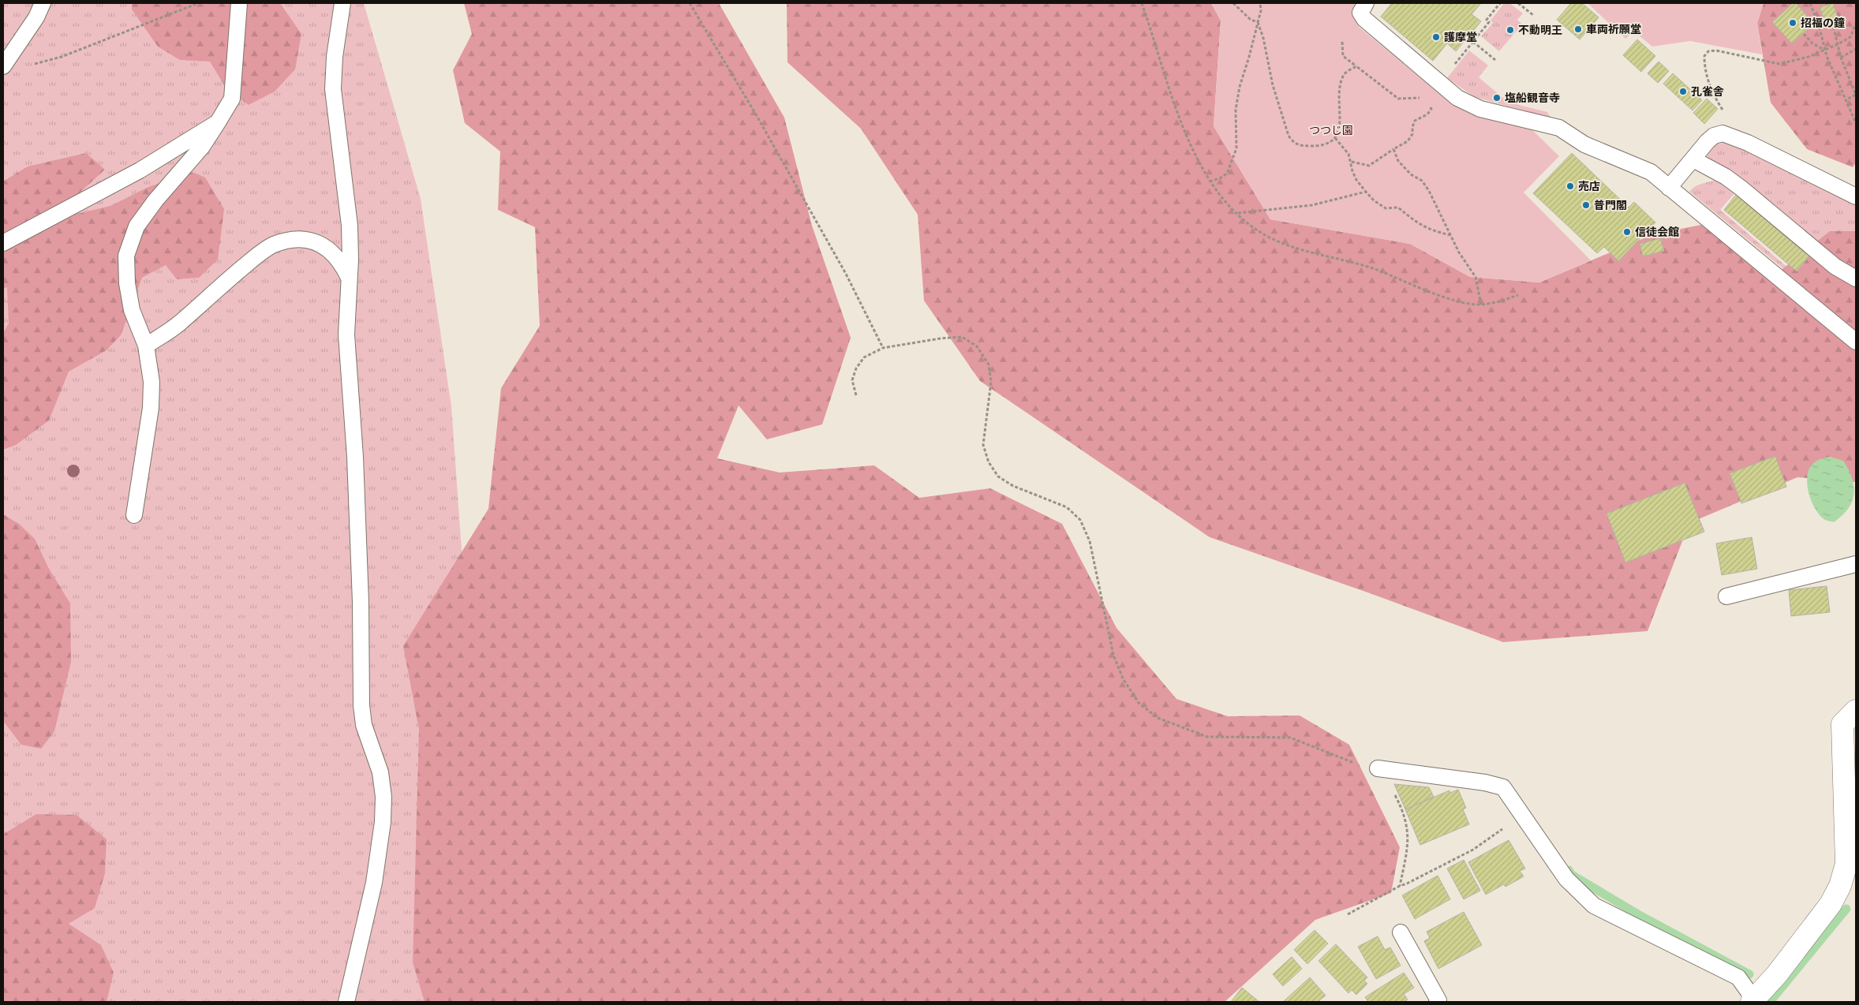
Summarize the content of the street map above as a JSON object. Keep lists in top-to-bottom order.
{
  "parks": ["つつじ園"],
  "places": [
    "招福の鐘",
    "車両祈願堂",
    "不動明王",
    "護摩堂",
    "孔雀舎",
    "塩船観音寺",
    "売店",
    "普門閣",
    "信徒会館"
  ]
}
